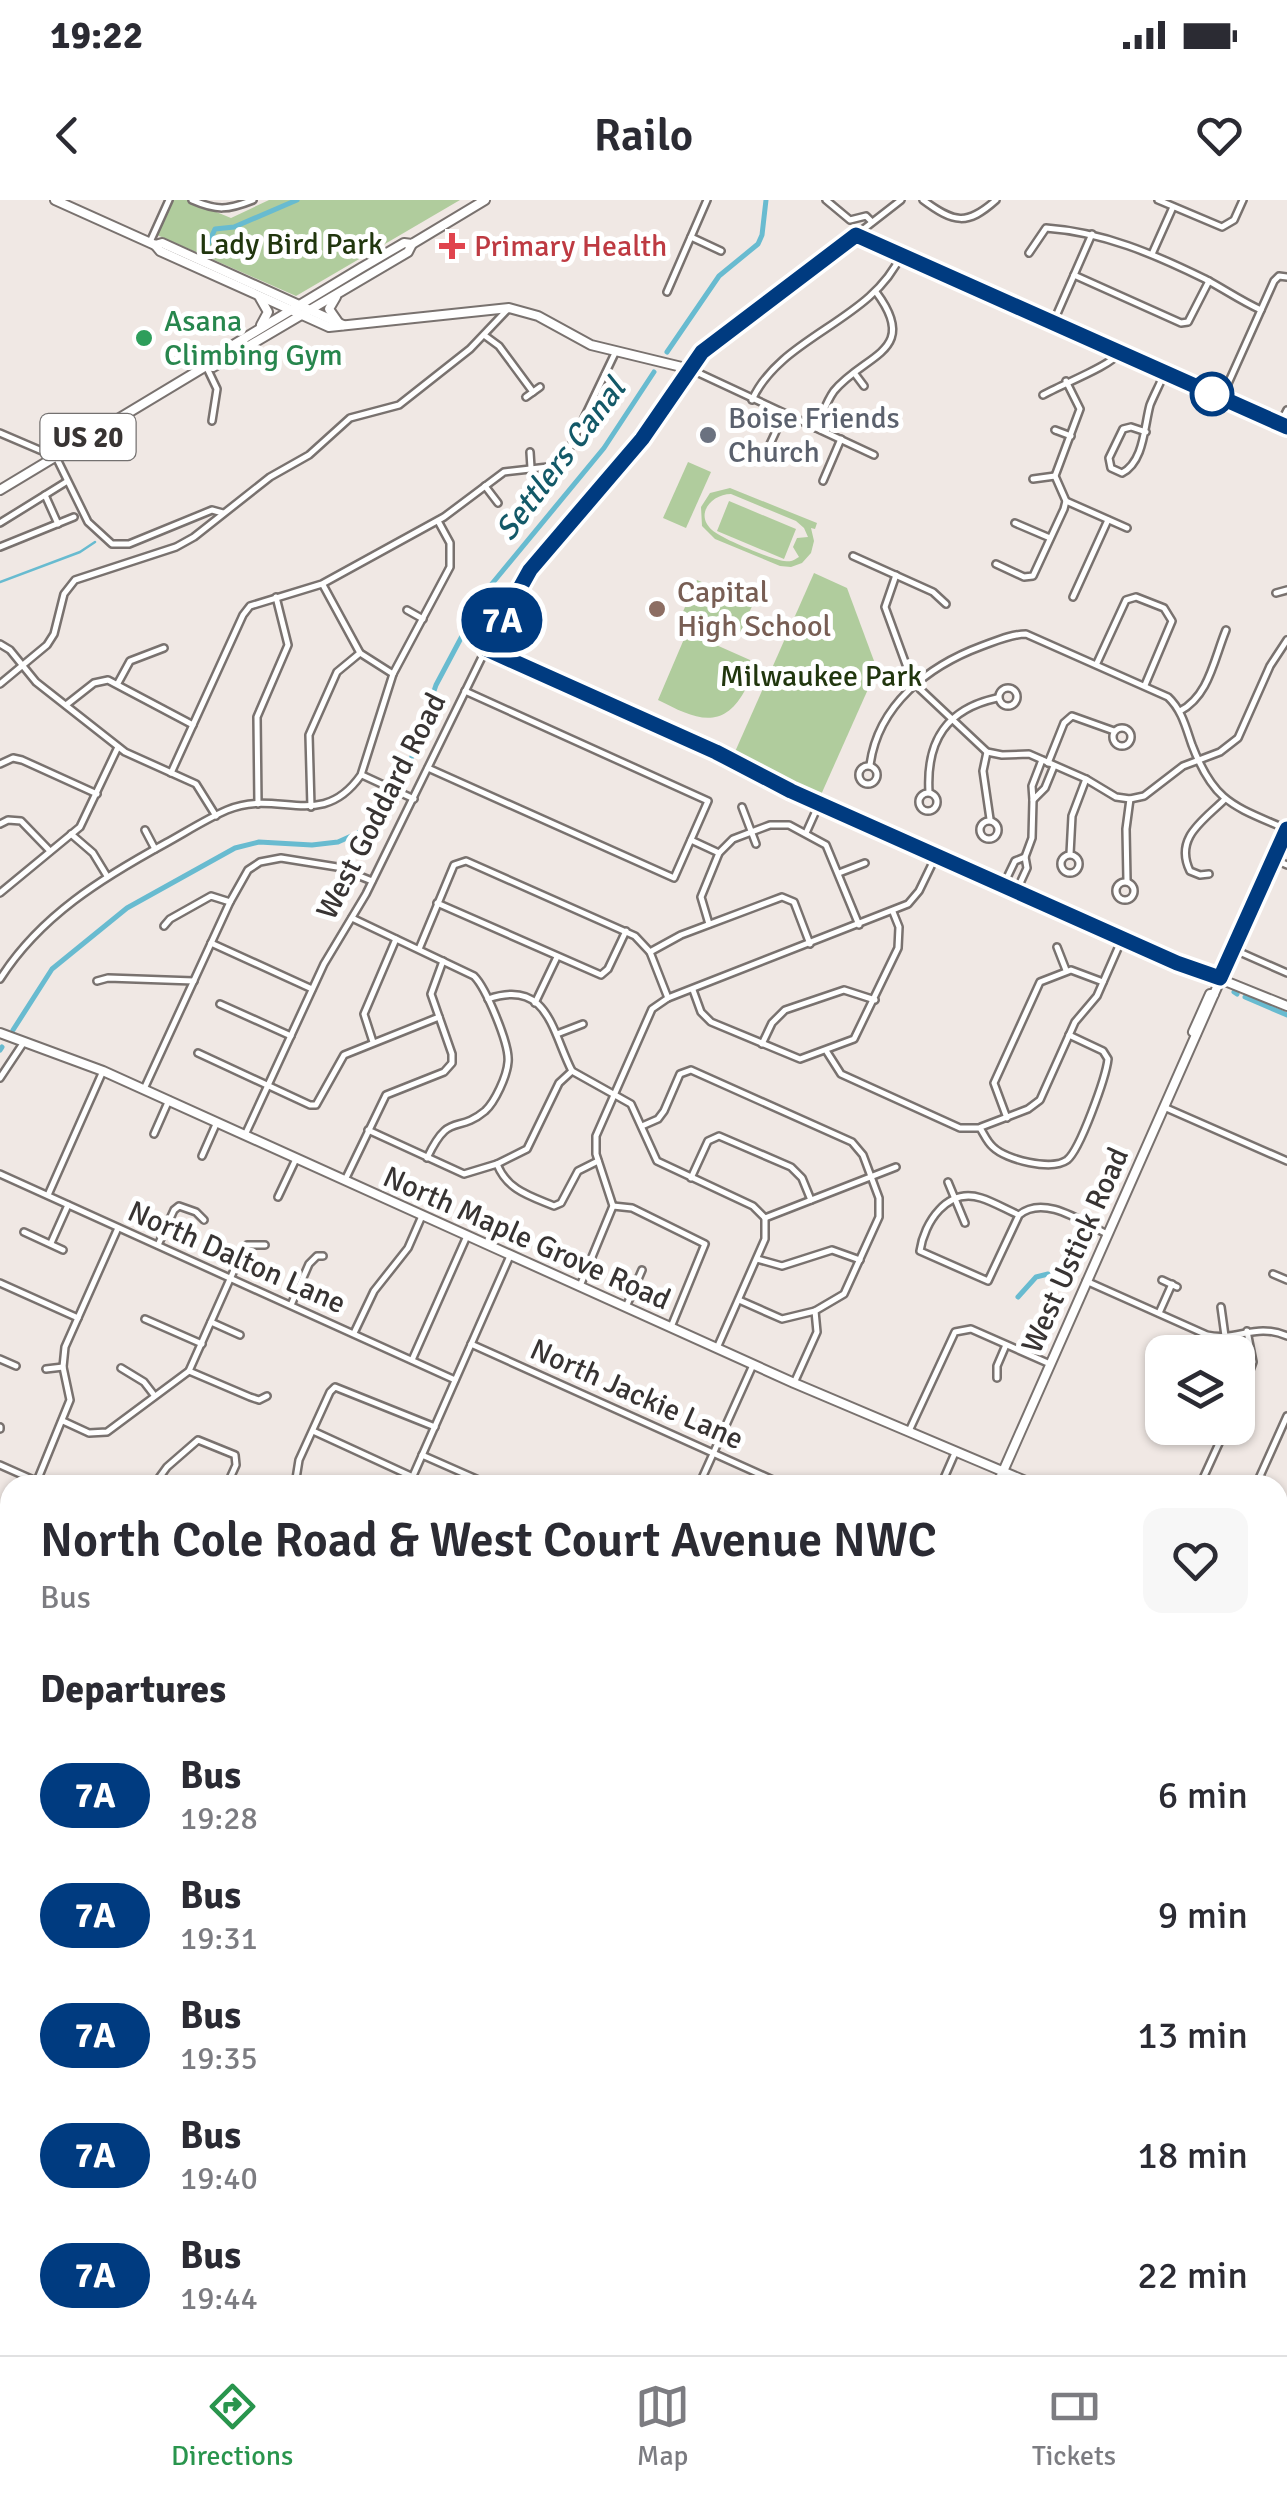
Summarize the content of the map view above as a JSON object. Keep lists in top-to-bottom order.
{
  "streets": {
    "main road": ["US 20", "North Maple Grove Road", "West Ustick Road"],
    "street": ["West Goddard Road", "North Dalton Lane", "North Jackie Lane"]
  },
  "crossings": [
    ["West Goddard Road", "North Maple Grove Road"],
    ["North Maple Grove Road", "West Ustick Road"]
  ],
  "water": ["Settlers Canal"],
  "parks": ["Lady Bird Park", "Milwaukee Park"],
  "places": {
    "health": ["Primary Health"],
    "other": ["Asana Climbing Gym", "Boise Friends Church", "Capital High School"]
  },
  "lines": ["bus line 7A"],
  "page": {
    "status": "19:22",
    "header": "Railo",
    "on_map": "7A",
    "heading": [
      ["North Cole Road & West Court Avenue NWC", "Bus"],
      "Departures"
    ],
    "list": [
      {
        "mark": "7A",
        "name": "Bus",
        "note": "19:28",
        "value": "6 min"
      },
      {
        "mark": "7A",
        "name": "Bus",
        "note": "19:31",
        "value": "9 min"
      },
      {
        "mark": "7A",
        "name": "Bus",
        "note": "19:35",
        "value": "13 min"
      },
      {
        "mark": "7A",
        "name": "Bus",
        "note": "19:40",
        "value": "18 min"
      },
      {
        "mark": "7A",
        "name": "Bus",
        "note": "19:44",
        "value": "22 min"
      }
    ],
    "tabs": ["Directions", "Map", "Tickets"]
  }
}
